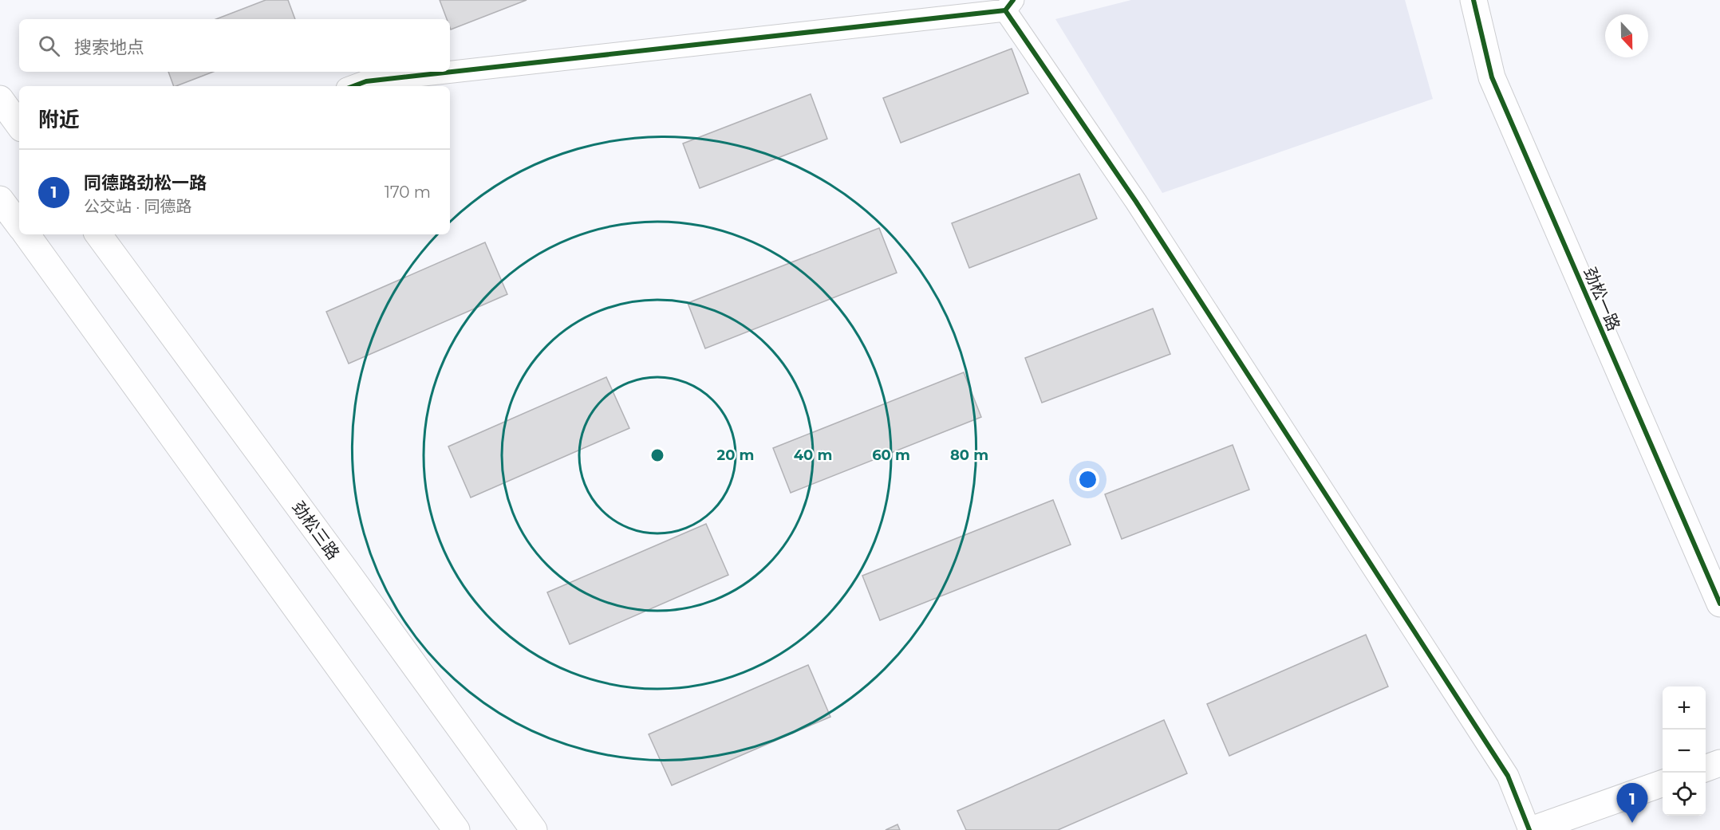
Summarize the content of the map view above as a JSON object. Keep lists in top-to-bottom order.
{
  "streets": {
    "main road": ["劲松一路", "劲松三路"]
  },
  "north": "bottom",
  "page": {
    "search": "搜索地点",
    "heading": "附近",
    "list": [
      {
        "mark": "1",
        "name": "同德路劲松一路",
        "note": "公交站 · 同德路",
        "value": "170 m"
      }
    ],
    "map_buttons": ["+", "−"],
    "pins": "1"
  },
  "rings": [
    "20 m",
    "40 m",
    "60 m",
    "80 m"
  ]
}
